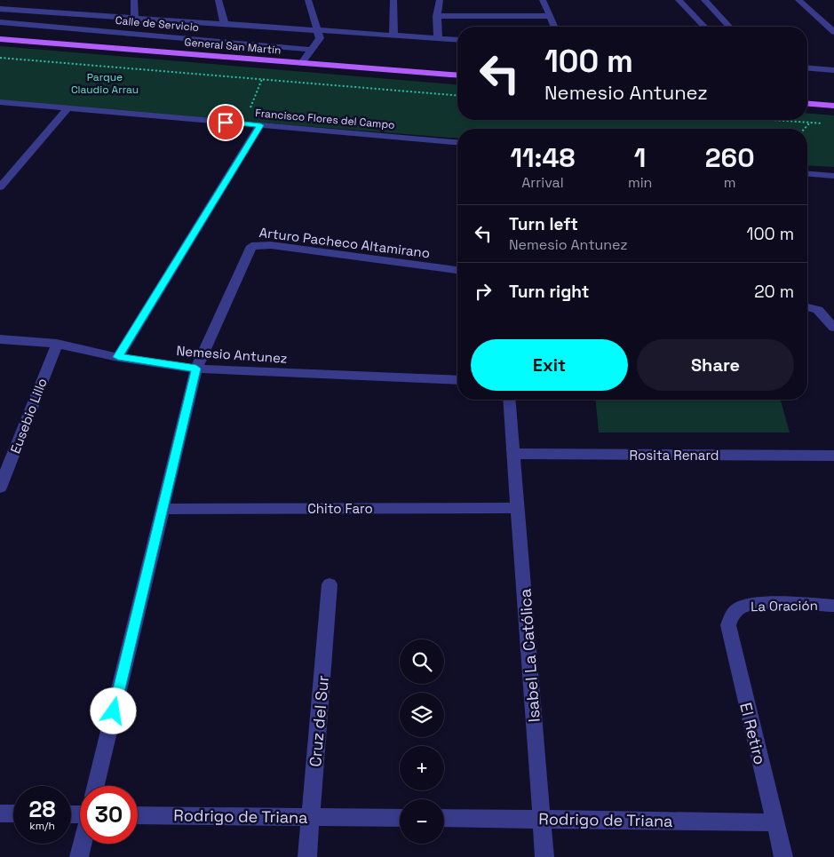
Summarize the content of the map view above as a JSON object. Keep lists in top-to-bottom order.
{
  "streets": {
    "main road": ["General San Martín"],
    "street": [
      "Calle de Servicio",
      "Francisco Flores del Campo",
      "Arturo Pacheco Altamirano",
      "Nemesio Antunez",
      "Eusebio Lillo",
      "Rosita Renard",
      "Chito Faro",
      "La Oración",
      "Isabel La Católica",
      "Cruz del Sur",
      "El Retiro",
      "Rodrigo de Triana"
    ]
  },
  "crossings": [
    ["Arturo Pacheco Altamirano", "Nemesio Antunez"],
    ["Nemesio Antunez", "Eusebio Lillo"],
    ["Rosita Renard", "Isabel La Católica"],
    ["Chito Faro", "Isabel La Católica"],
    ["La Oración", "El Retiro"],
    ["Isabel La Católica", "Rodrigo de Triana"],
    ["Cruz del Sur", "Rodrigo de Triana"],
    ["El Retiro", "Rodrigo de Triana"]
  ],
  "parks": ["Parque Claudio Arrau"],
  "page": {
    "turn": ["100 m", "Nemesio Antunez"],
    "eta": [
      "11:48",
      "Arrival",
      "1",
      "min",
      "260",
      "m"
    ],
    "list": [
      {
        "name": "Turn left",
        "note": "Nemesio Antunez",
        "value": "100 m"
      },
      {
        "name": "Turn right",
        "value": "20 m"
      }
    ],
    "buttons": ["Exit", "Share"],
    "map_buttons": ["+", "−"],
    "speed": "28 km/h",
    "limit": "30"
  }
}
